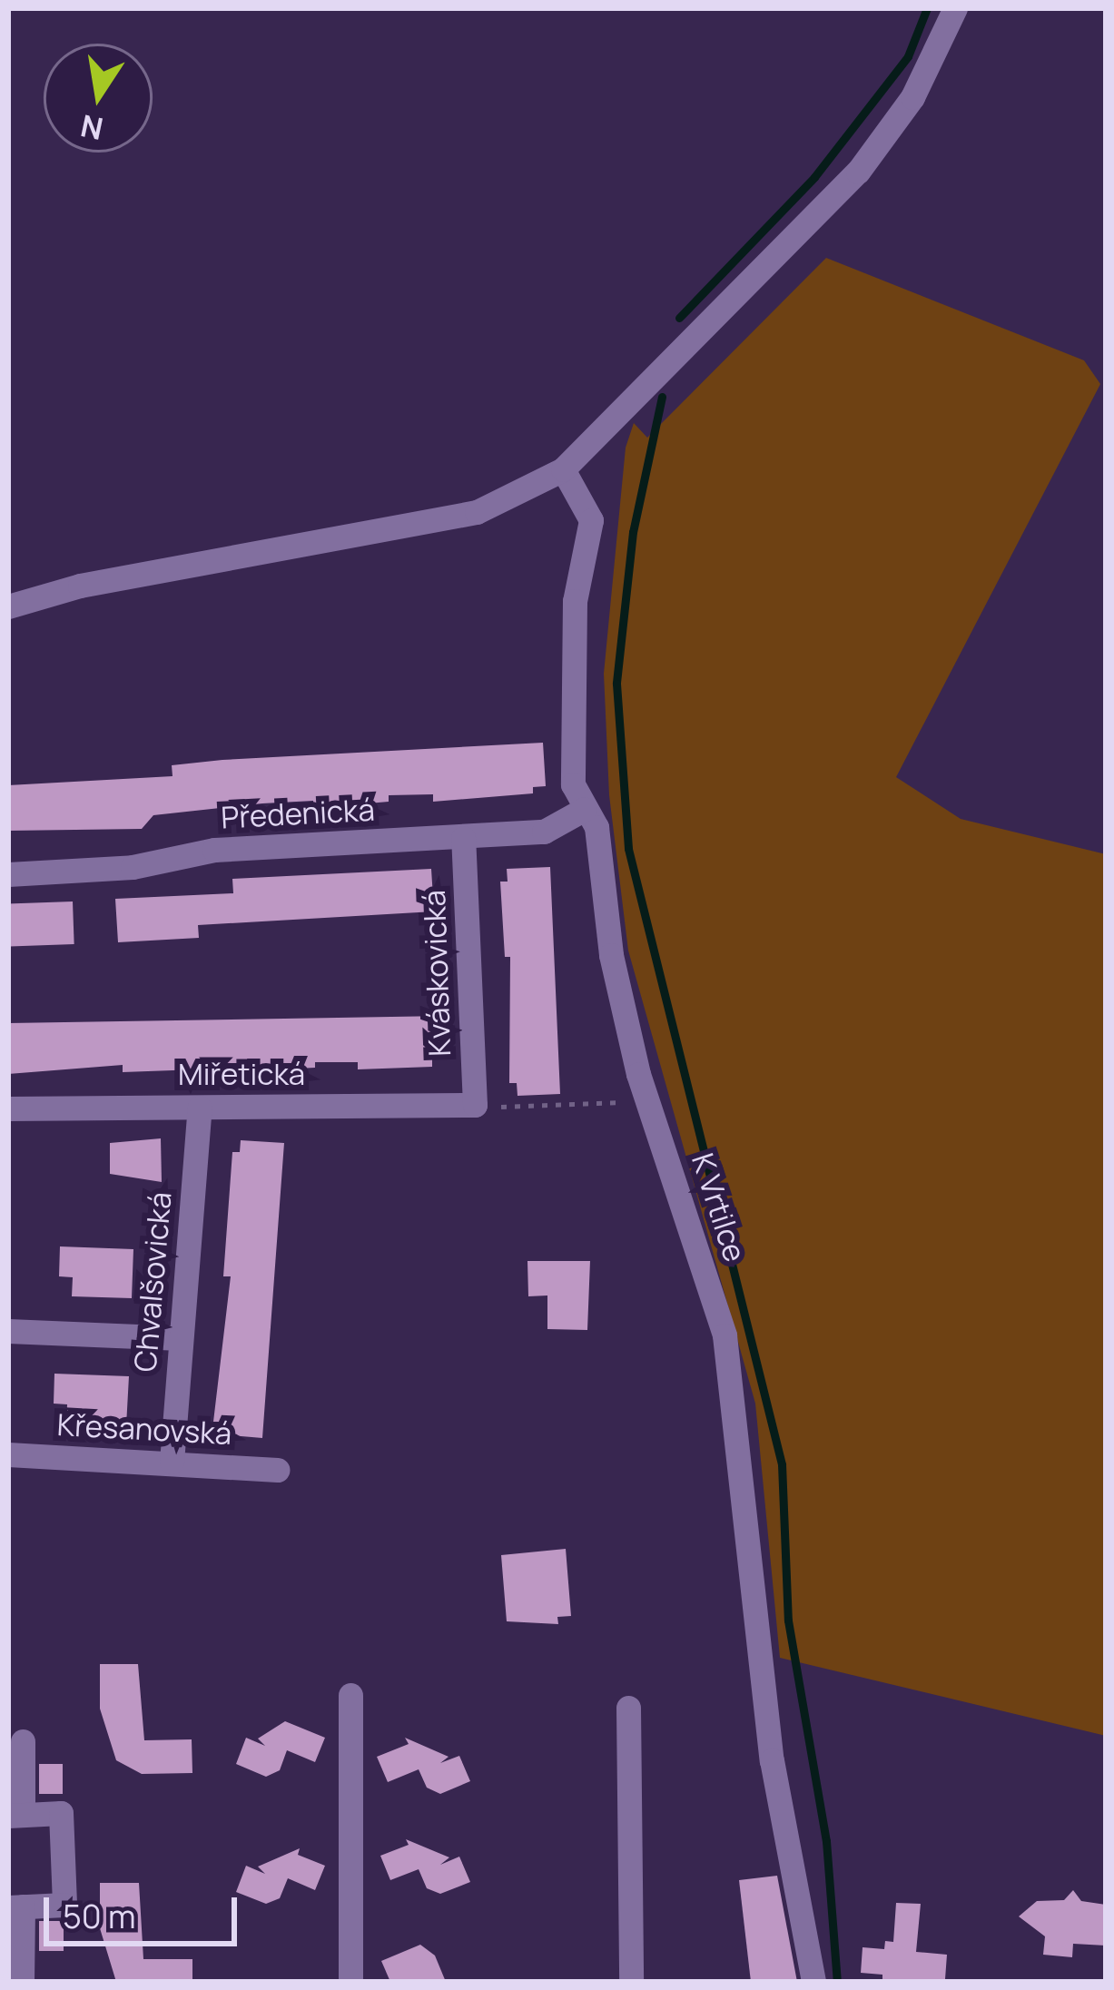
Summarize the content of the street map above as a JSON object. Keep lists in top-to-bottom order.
{
  "streets": {
    "street": [
      "Předenická",
      "Kváskovická",
      "Miřetická",
      "K Vrtilce",
      "Chvalšovická",
      "Křesanovská"
    ]
  },
  "crossings": [
    ["Předenická", "Kváskovická"],
    ["Předenická", "K Vrtilce"],
    ["Kváskovická", "Miřetická"],
    ["Miřetická", "Chvalšovická"],
    ["Chvalšovická", "Křesanovská"]
  ],
  "scale_bar": "50 m",
  "north": "bottom"
}
